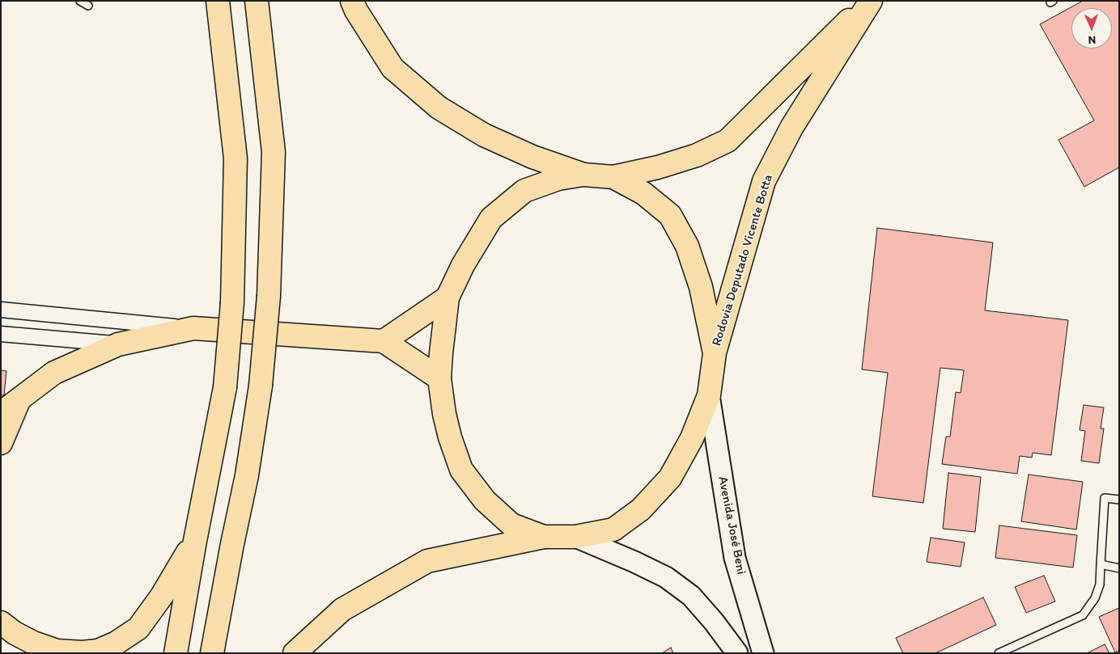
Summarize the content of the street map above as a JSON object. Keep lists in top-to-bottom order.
{
  "streets": {
    "main road": ["Rodovia Deputado Vicente Botta", "Avenida José Beni"]
  },
  "north": "bottom"
}
